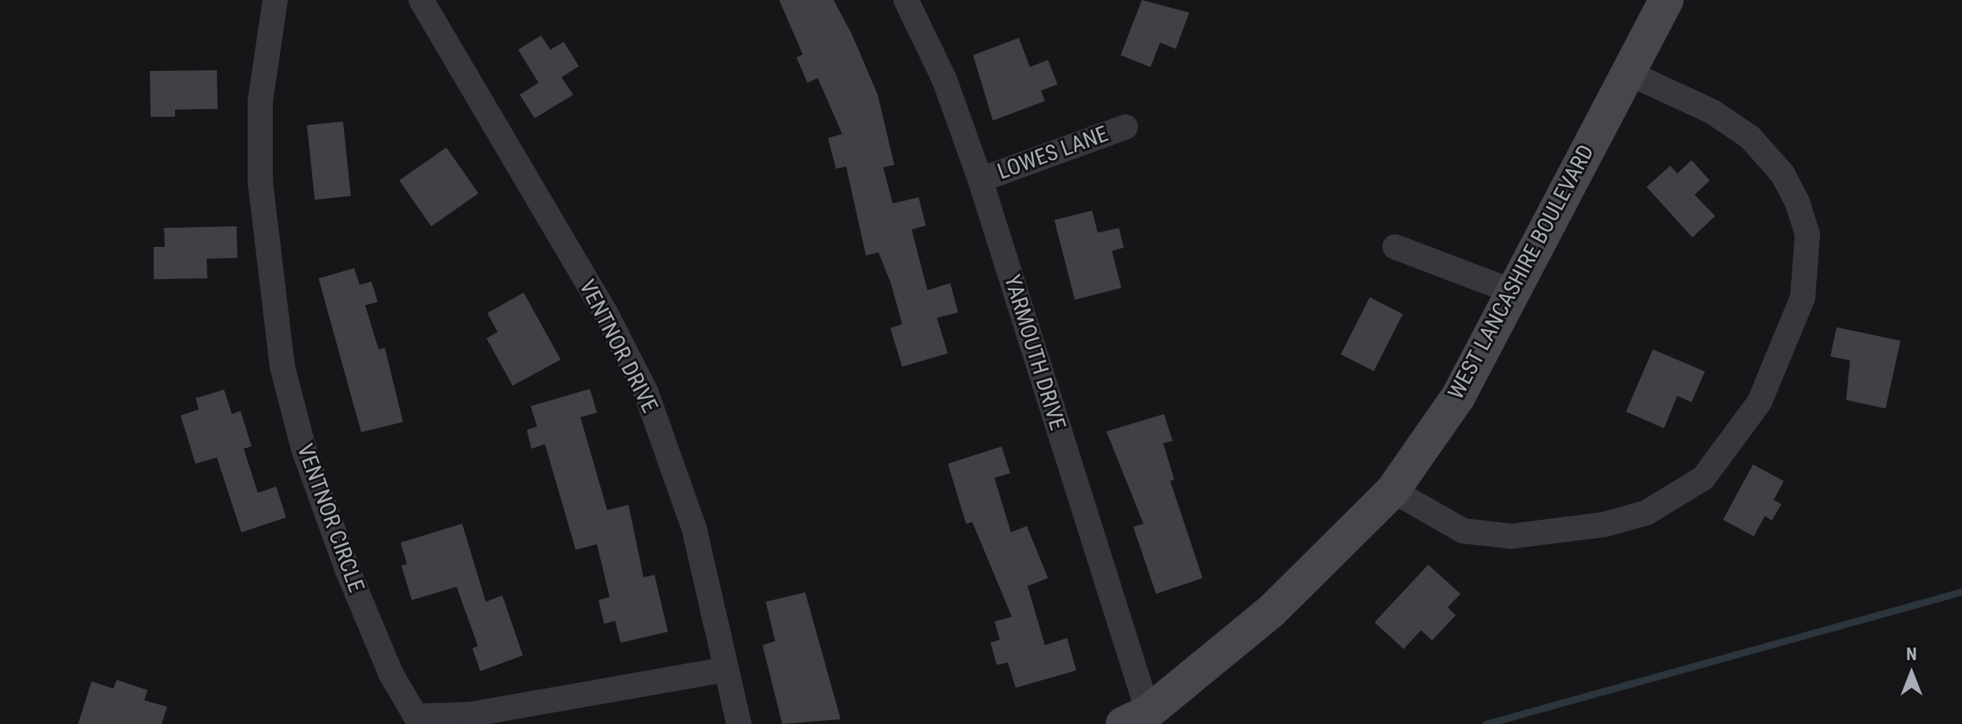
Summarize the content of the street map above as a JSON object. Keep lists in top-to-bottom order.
{
  "streets": {
    "main road": ["WEST LANCASHIRE BOULEVARD"],
    "street": [
      "LOWES LANE",
      "VENTNOR DRIVE",
      "YARMOUTH DRIVE",
      "VENTNOR CIRCLE"
    ]
  },
  "crossings": [
    ["LOWES LANE", "YARMOUTH DRIVE"],
    ["WEST LANCASHIRE BOULEVARD", "YARMOUTH DRIVE"],
    ["VENTNOR DRIVE", "VENTNOR CIRCLE"]
  ],
  "north": "top"
}
